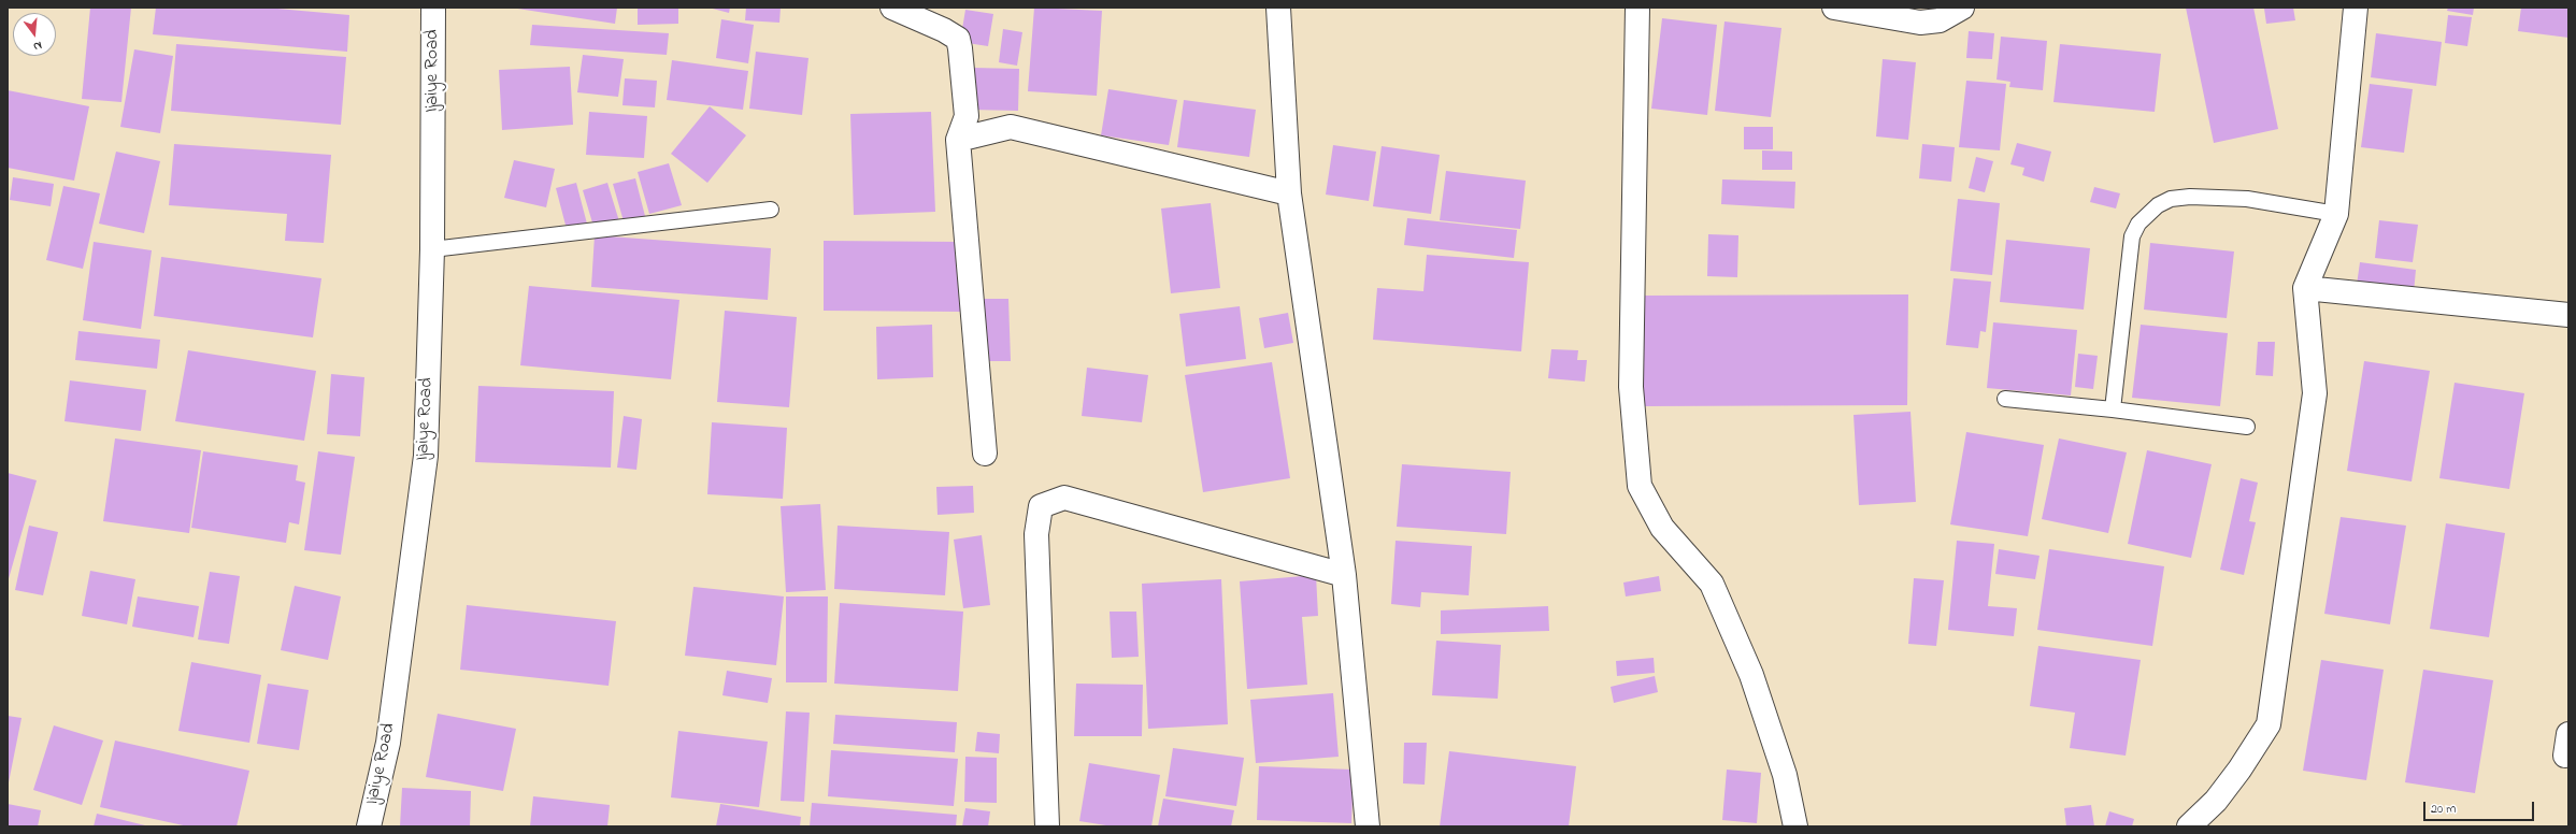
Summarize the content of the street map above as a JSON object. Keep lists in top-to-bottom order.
{
  "streets": {
    "street": ["Ijaiye Road"]
  },
  "scale_bar": "20 m",
  "north": "bottom"
}
